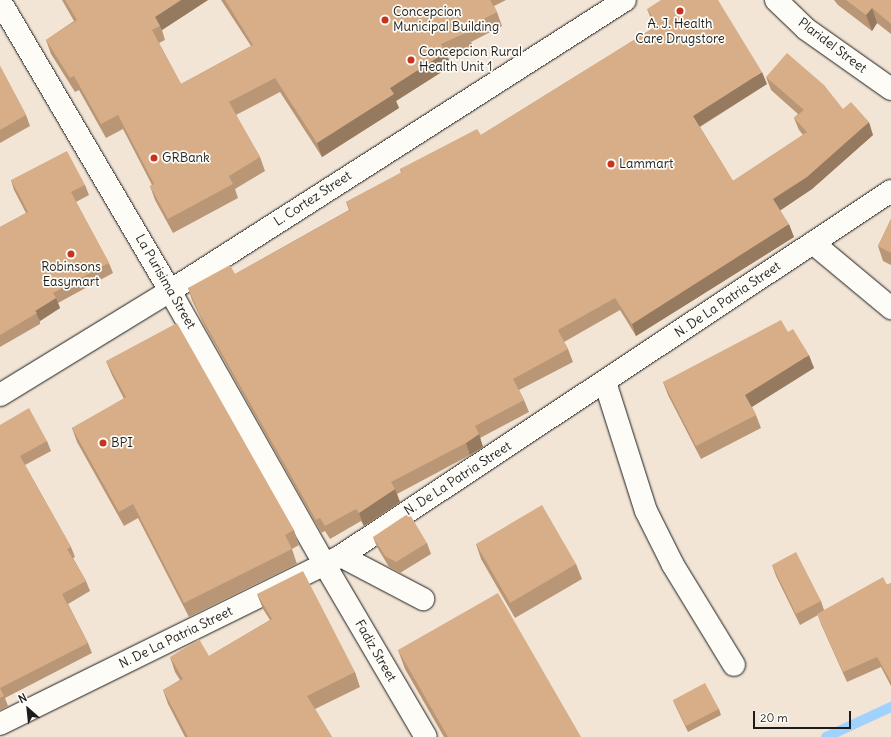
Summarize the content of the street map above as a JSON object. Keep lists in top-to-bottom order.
{
  "streets": {
    "street": [
      "Plaridel Street",
      "L. Cortez Street",
      "La Purisima Street",
      "N. De La Patria Street",
      "Fadiz Street"
    ]
  },
  "crossings": [
    ["L. Cortez Street", "La Purisima Street"],
    ["La Purisima Street", "N. De La Patria Street"],
    ["La Purisima Street", "Fadiz Street"],
    ["N. De La Patria Street", "Fadiz Street"]
  ],
  "places": [
    "A. J. Health Care Drugstore",
    "Concepcion Municipal Building",
    "Concepcion Rural Health Unit 1",
    "GRBank",
    "Lammart",
    "Robinsons Easymart",
    "BPI"
  ],
  "scale_bar": "20 m",
  "north": "top left"
}
